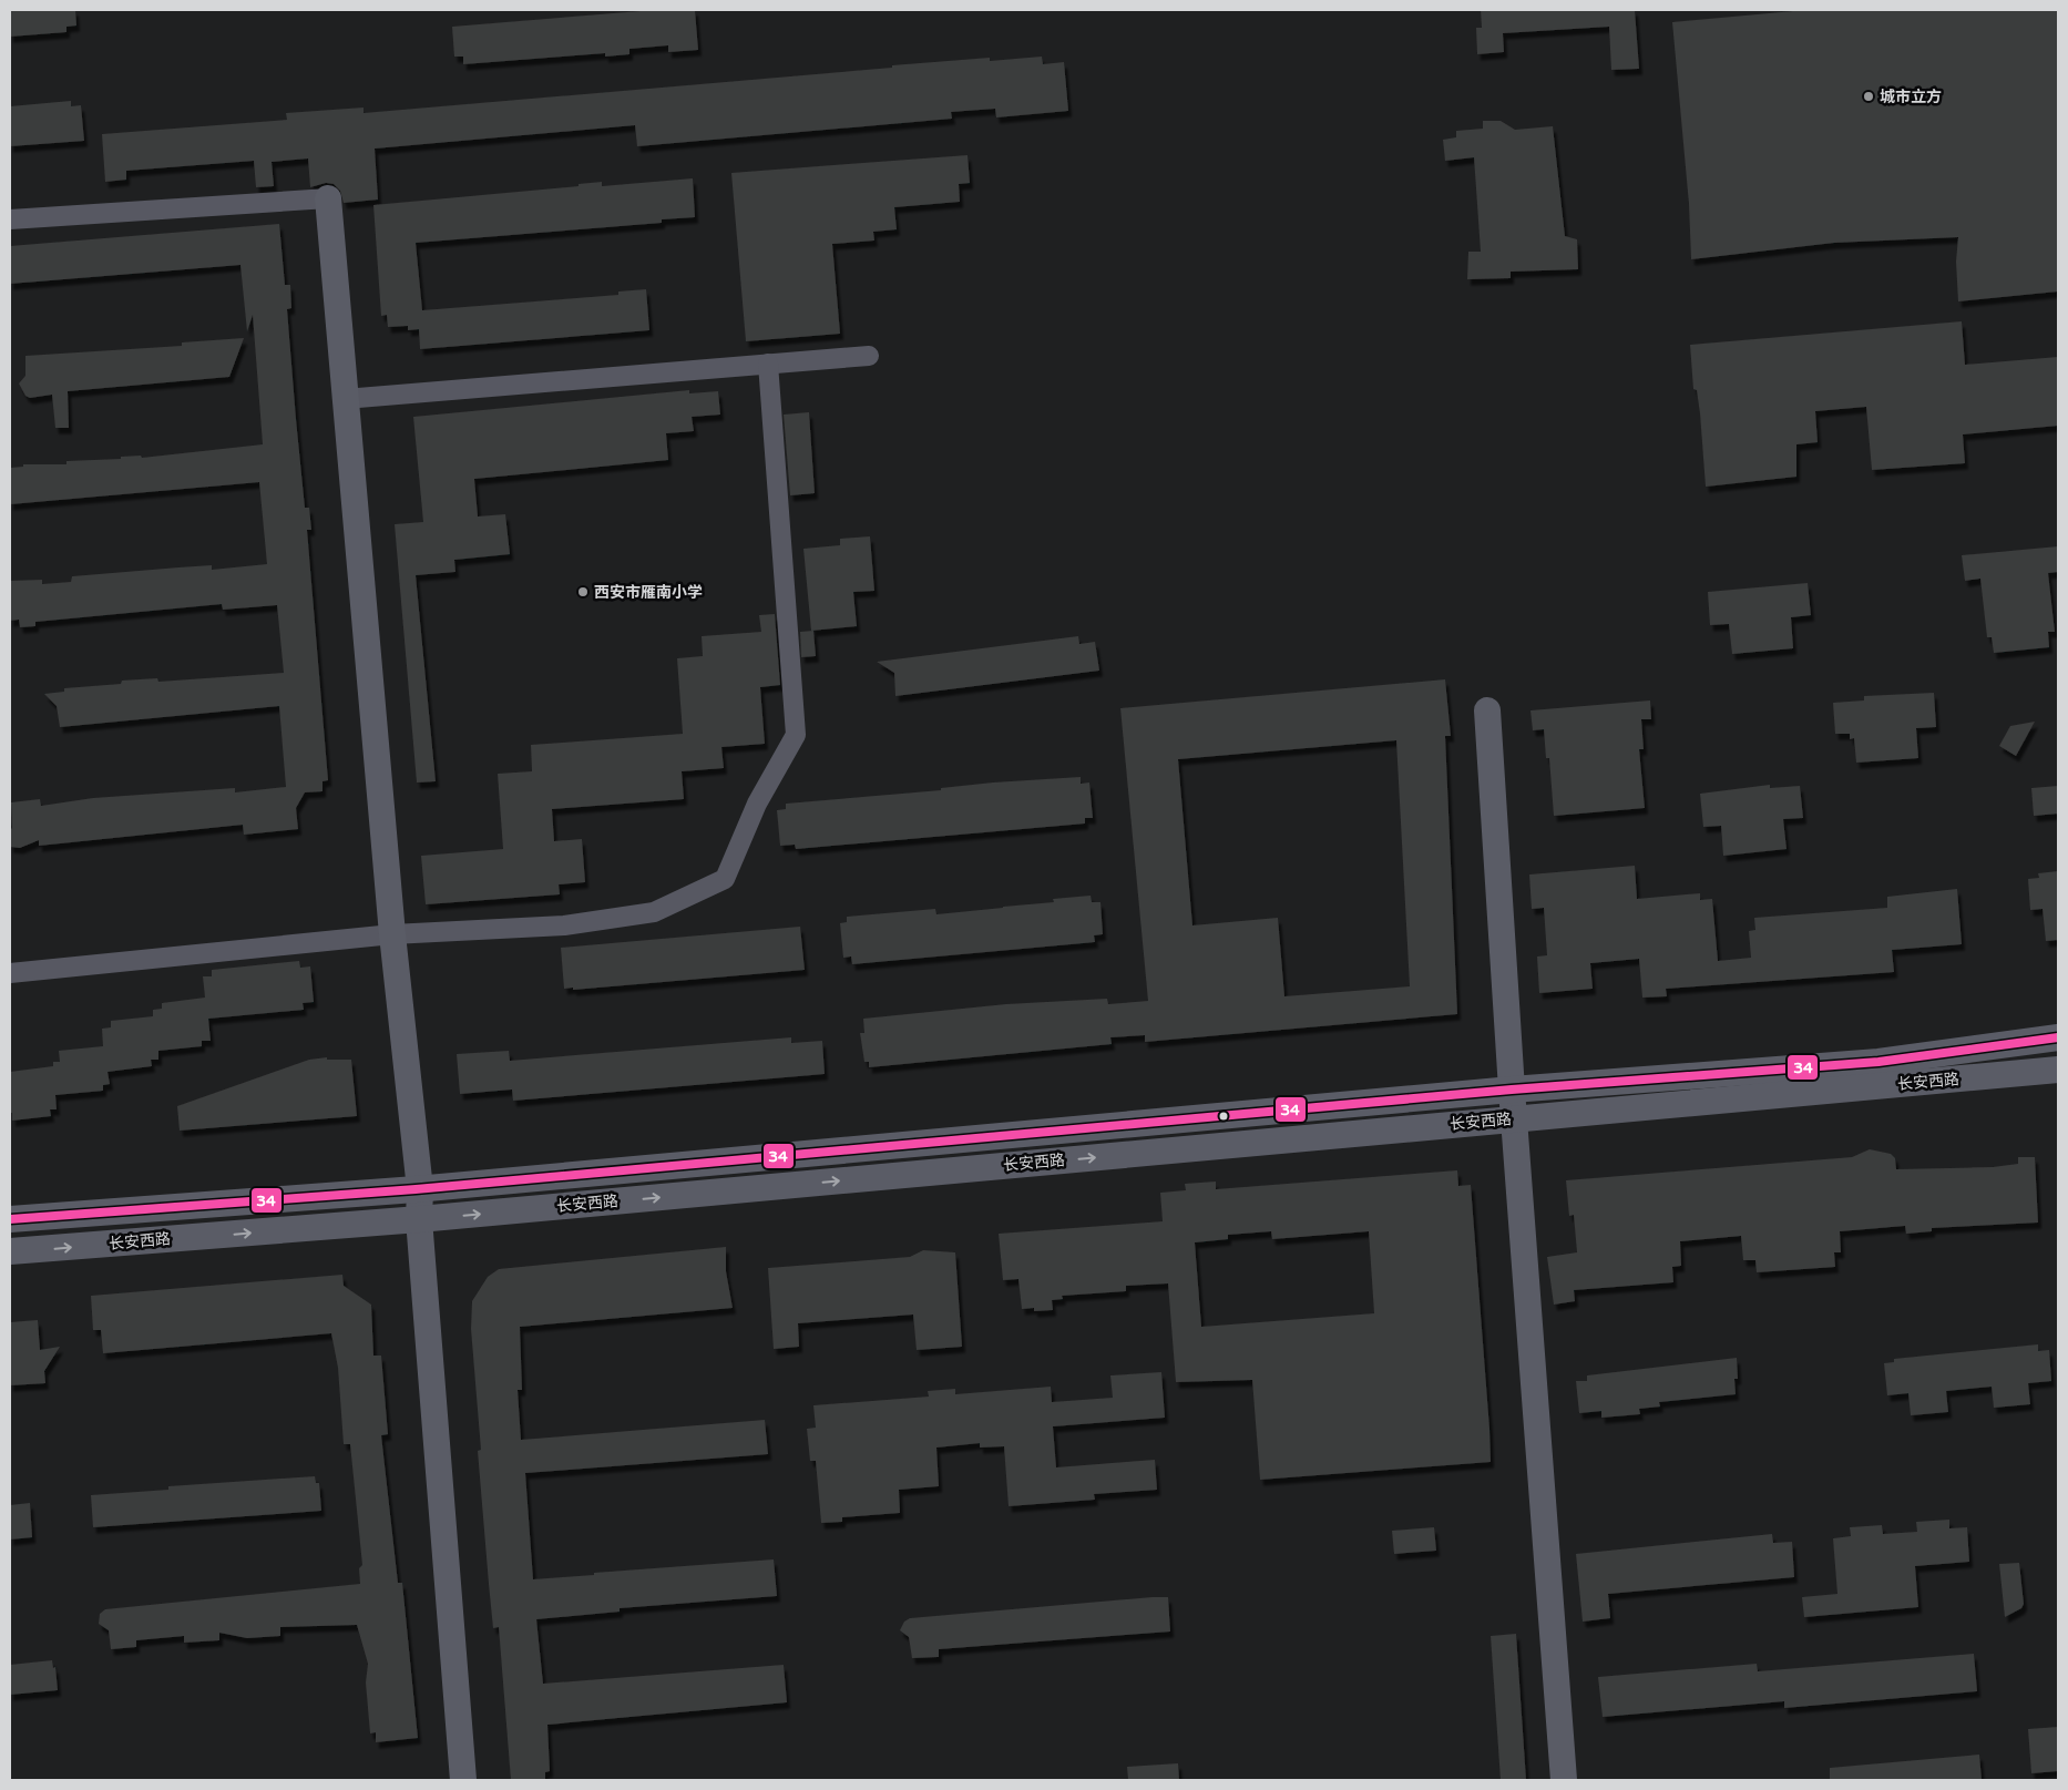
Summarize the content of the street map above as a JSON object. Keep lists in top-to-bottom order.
{
  "streets": {
    "main road": ["长安西路"]
  },
  "places": ["城市立方", "西安市雁南小学"],
  "lines": ["transit line 34"]
}
